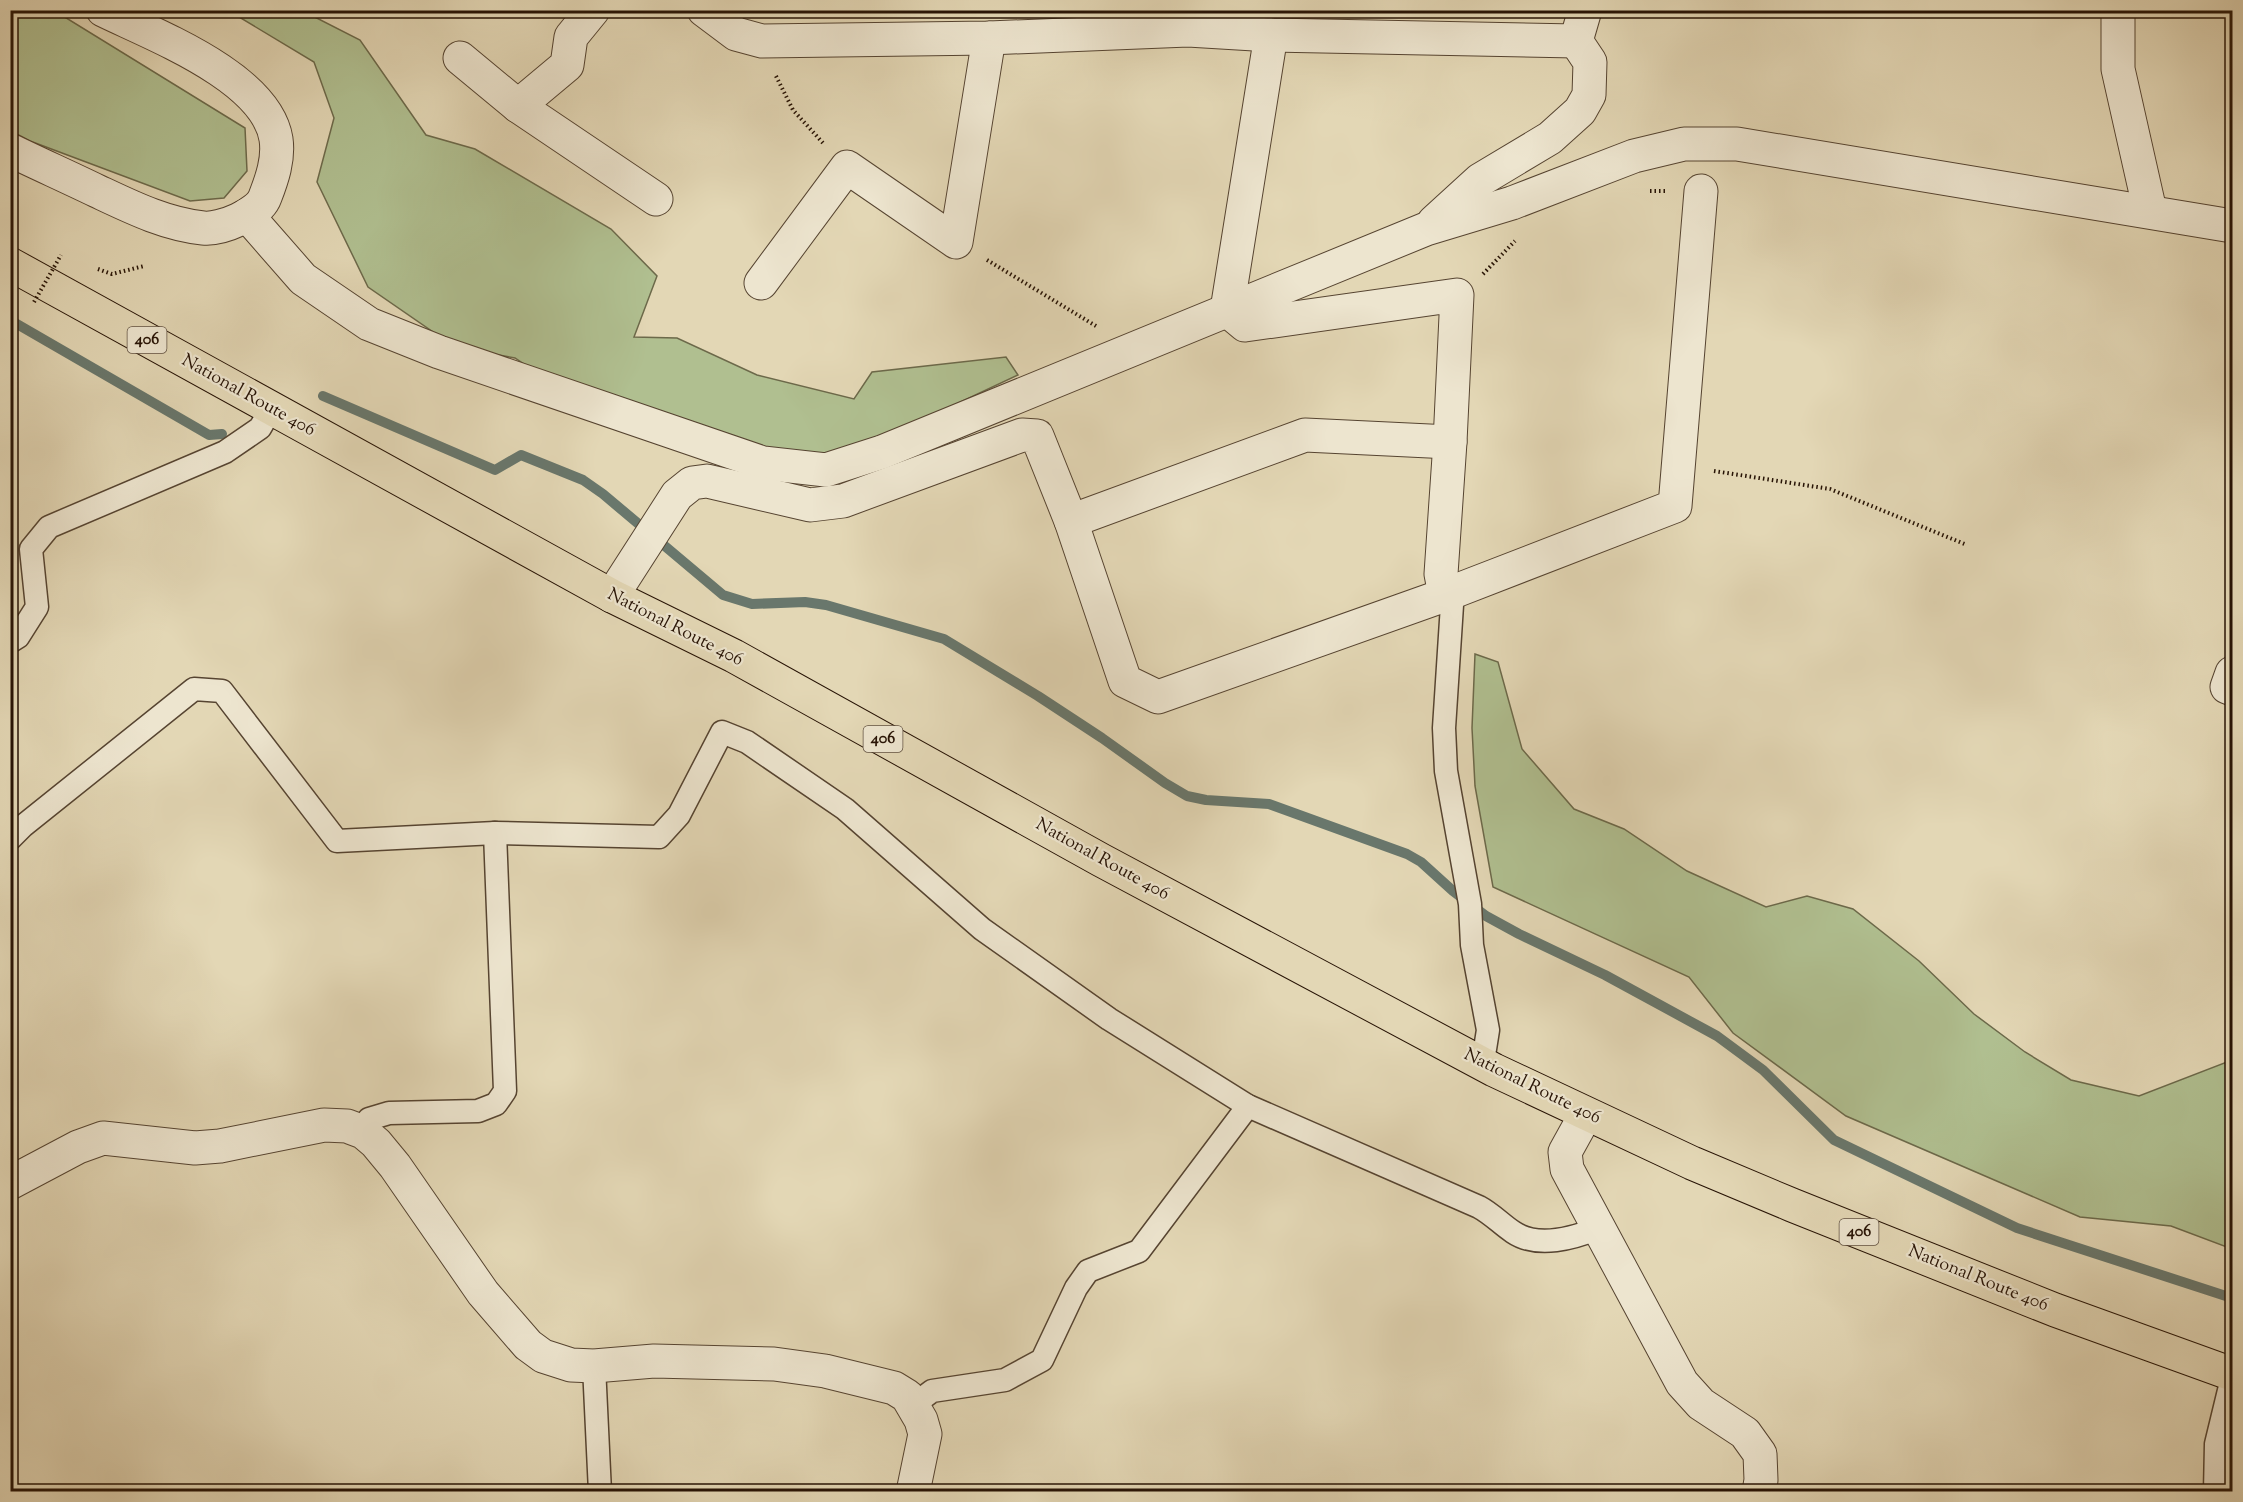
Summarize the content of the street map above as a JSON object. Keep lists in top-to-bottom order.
{
  "streets": {
    "highway": ["406", "National Route 406"]
  }
}
